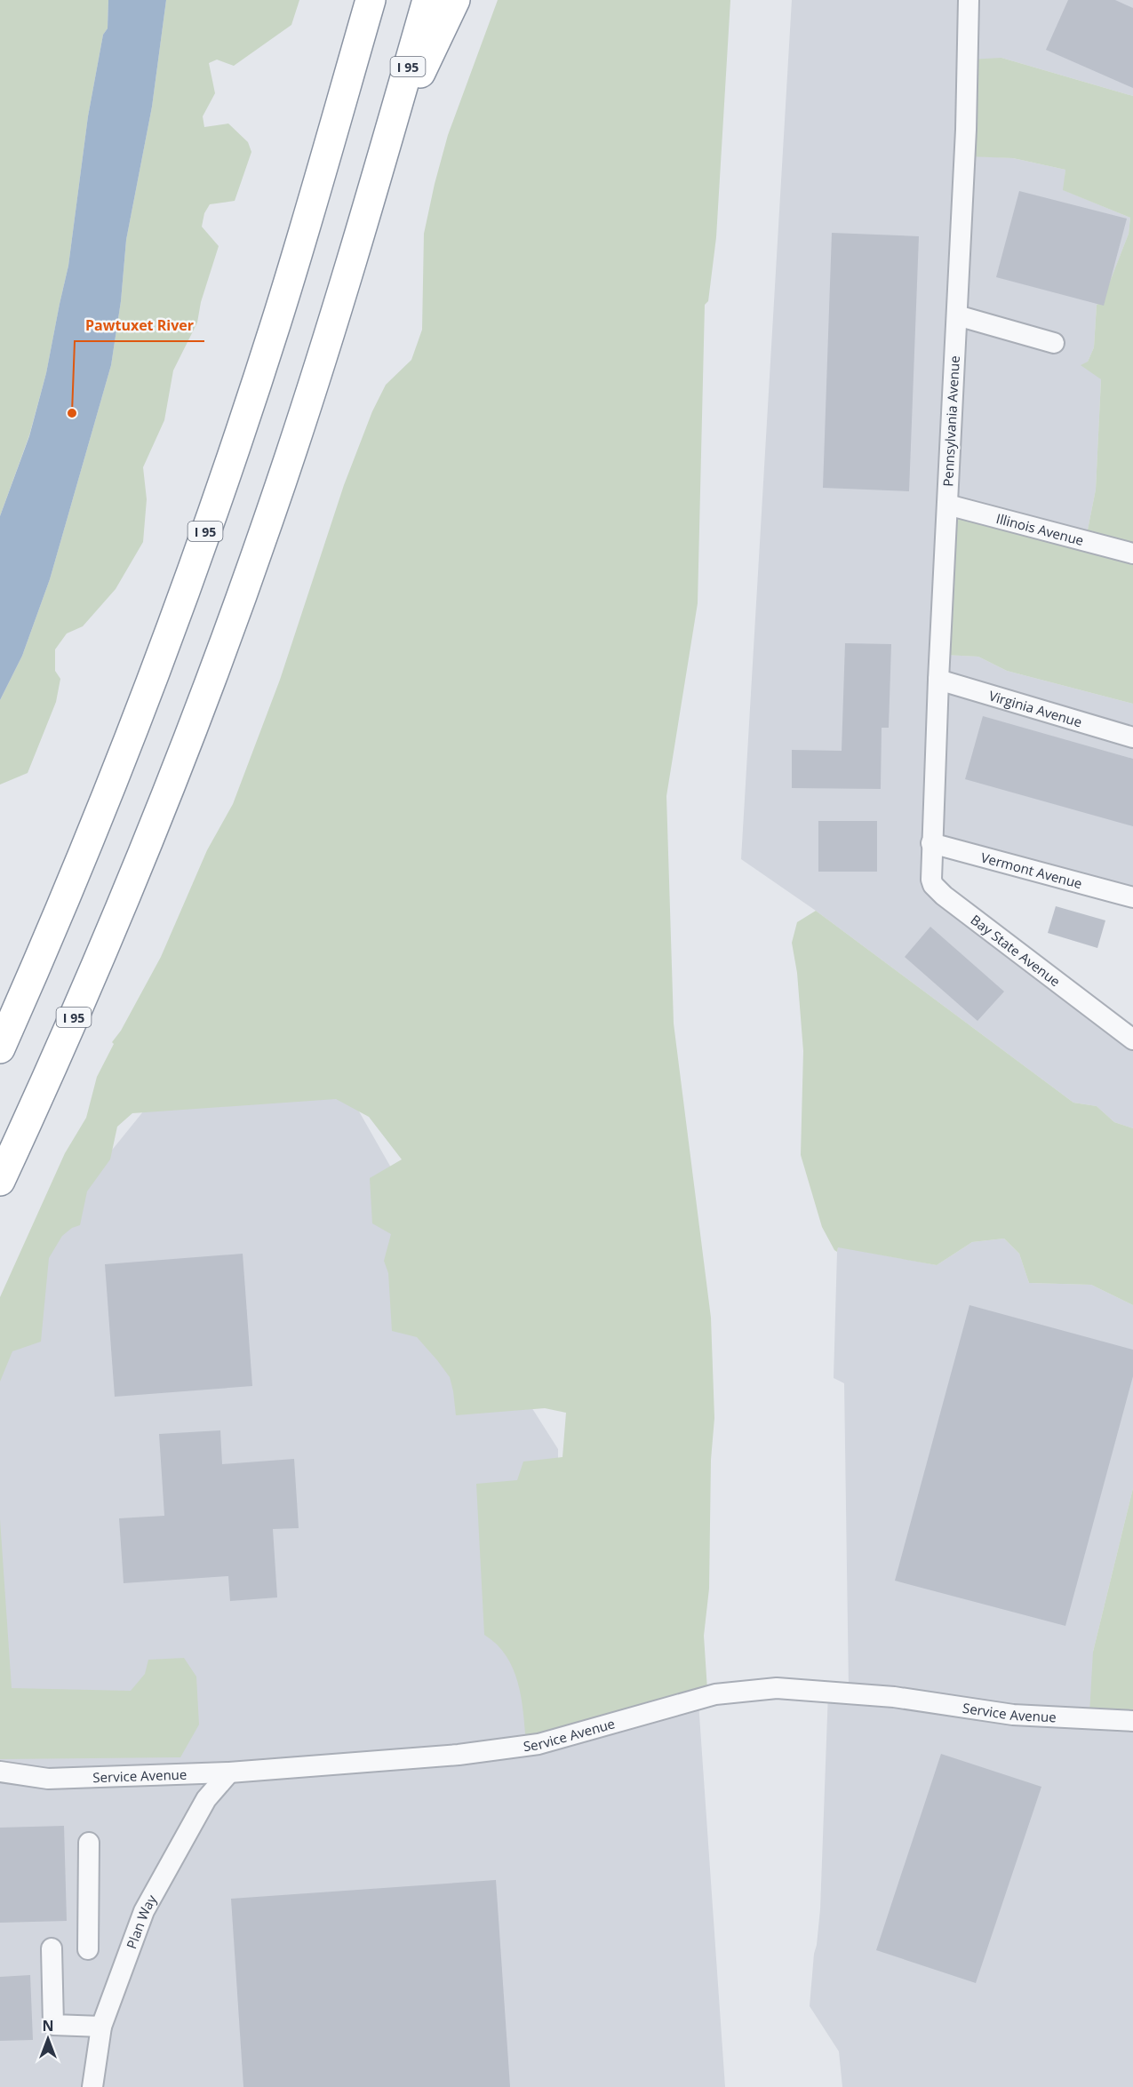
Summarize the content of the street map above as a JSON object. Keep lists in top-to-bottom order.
{
  "streets": {
    "highway": ["I 95"],
    "street": [
      "Pennsylvania Avenue",
      "Illinois Avenue",
      "Virginia Avenue",
      "Vermont Avenue",
      "Bay State Avenue",
      "Service Avenue",
      "Plan Way"
    ]
  },
  "crossings": [
    ["Pennsylvania Avenue", "Illinois Avenue"],
    ["Pennsylvania Avenue", "Virginia Avenue"],
    ["Pennsylvania Avenue", "Vermont Avenue"],
    ["Pennsylvania Avenue", "Bay State Avenue"],
    ["Vermont Avenue", "Bay State Avenue"],
    ["Service Avenue", "Plan Way"]
  ],
  "places": ["Pawtuxet River"],
  "north": "top"
}
